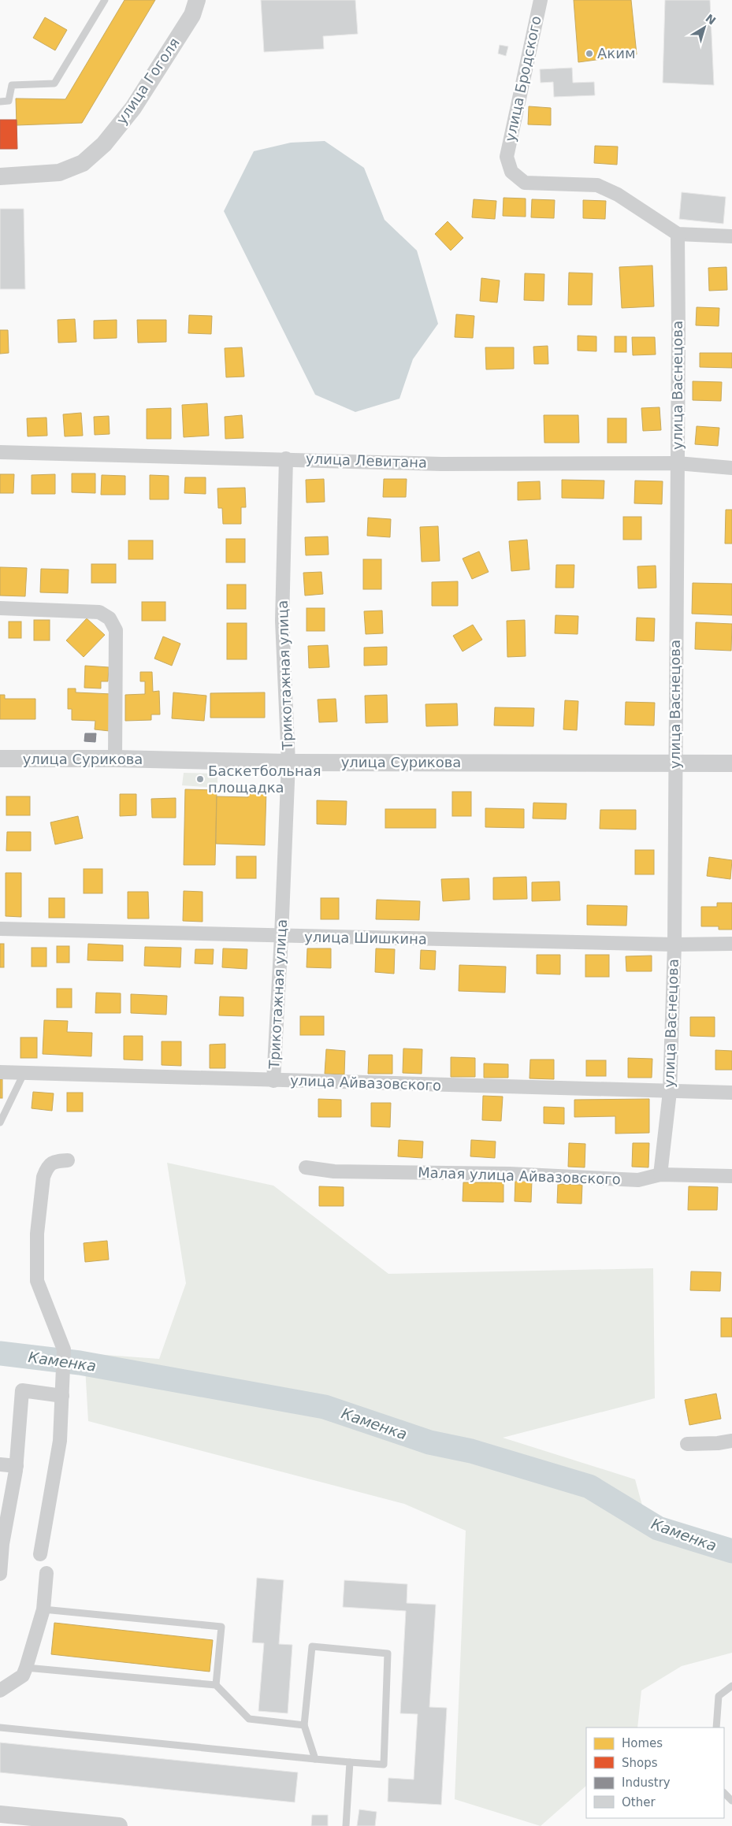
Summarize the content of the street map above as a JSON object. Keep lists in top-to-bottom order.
{
  "streets": {
    "street": [
      "улица Бродского",
      "улица Гоголя",
      "улица Васнецова",
      "улица Левитана",
      "Трикотажная улица",
      "улица Сурикова",
      "улица Шишкина",
      "улица Айвазовского",
      "Малая улица Айвазовского"
    ]
  },
  "crossings": [
    ["улица Бродского", "улица Васнецова"],
    ["улица Васнецова", "улица Левитана"],
    ["улица Васнецова", "улица Сурикова"],
    ["улица Васнецова", "улица Шишкина"],
    ["улица Васнецова", "улица Айвазовского"],
    ["улица Васнецова", "Малая улица Айвазовского"],
    ["улица Левитана", "Трикотажная улица"],
    ["Трикотажная улица", "улица Сурикова"],
    ["Трикотажная улица", "улица Шишкина"],
    ["Трикотажная улица", "улица Айвазовского"]
  ],
  "water": ["Каменка"],
  "places": ["Аким", "Баскетбольная площадка"],
  "legend": [
    "Homes",
    "Shops",
    "Industry",
    "Other"
  ],
  "north": "top right"
}
